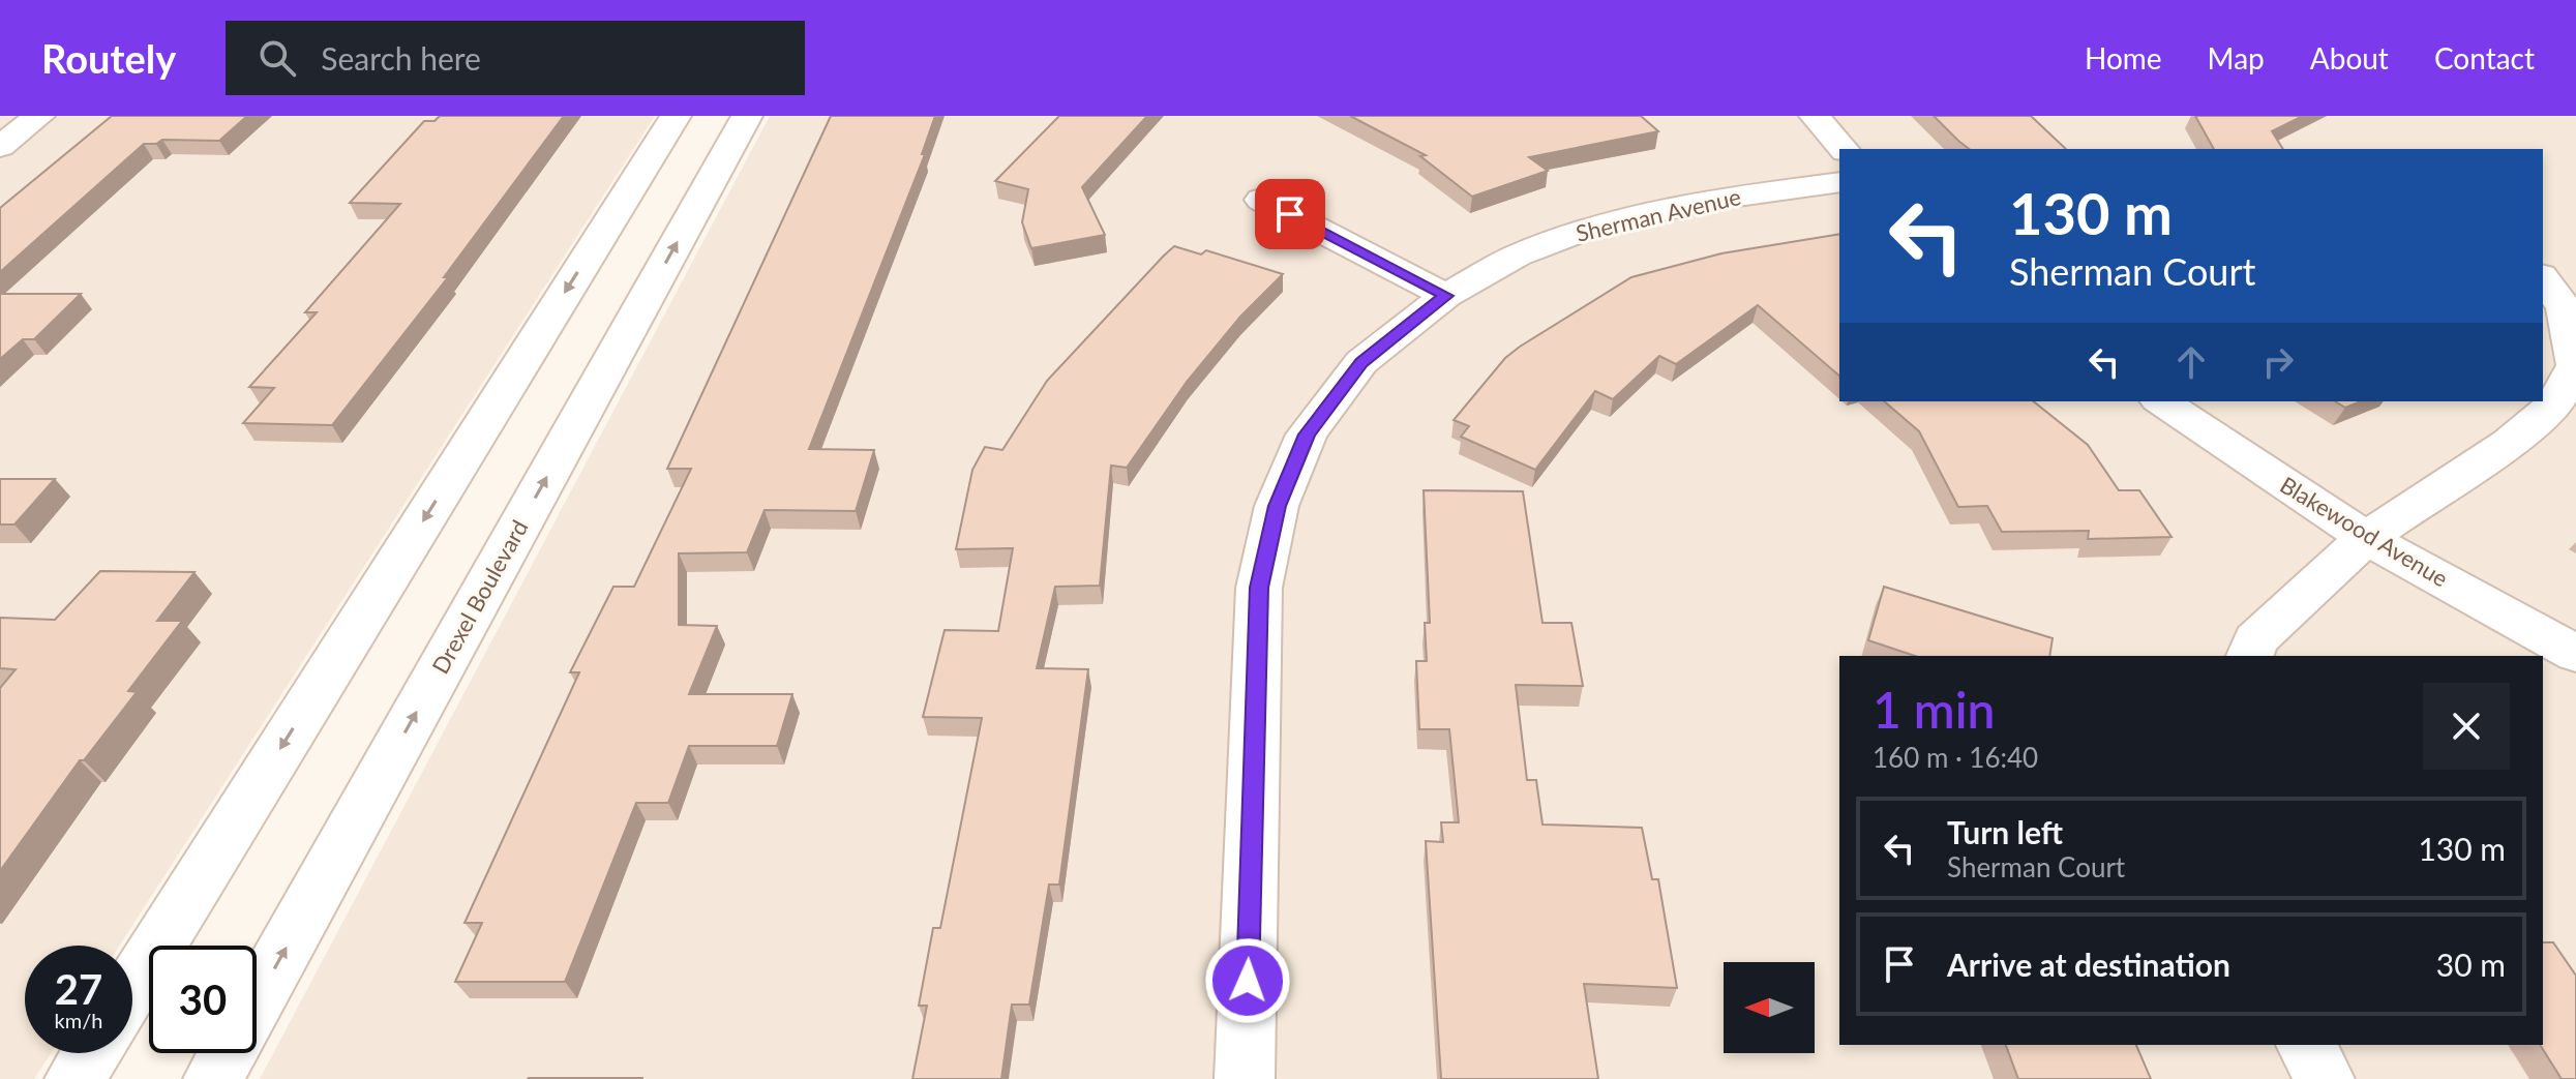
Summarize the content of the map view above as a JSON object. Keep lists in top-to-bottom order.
{
  "streets": {
    "street": ["Sherman Avenue", "Blakewood Avenue", "Drexel Boulevard"]
  },
  "north": "left",
  "page": {
    "header": "Routely",
    "search": "Search here",
    "nav": [
      "Home",
      "Map",
      "About",
      "Contact"
    ],
    "turn": ["130 m", "Sherman Court"],
    "heading": ["1 min", "160 m · 16:40"],
    "list": [
      {
        "name": "Turn left",
        "note": "Sherman Court",
        "value": "130 m"
      },
      {
        "name": "Arrive at destination",
        "value": "30 m"
      }
    ],
    "speed": "27 km/h",
    "limit": "30"
  }
}
